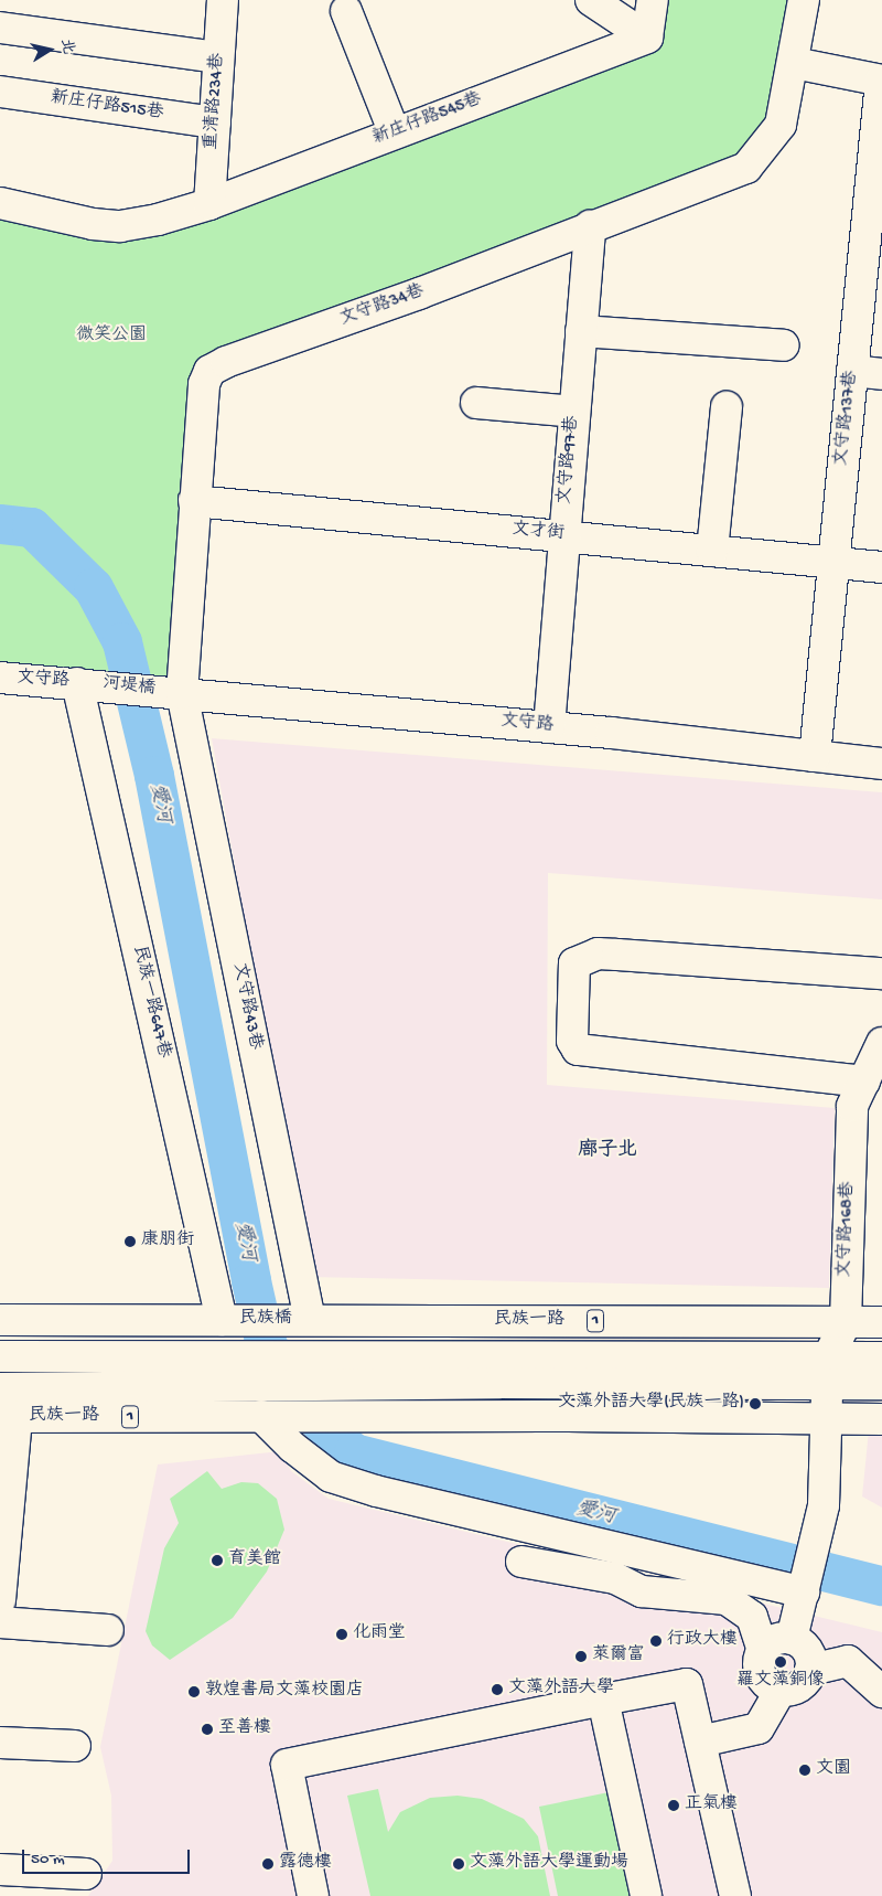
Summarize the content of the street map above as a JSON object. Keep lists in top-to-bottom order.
{
  "streets": {
    "main road": [
      "重清路234巷",
      "新庄仔路515巷",
      "新庄仔路545巷",
      "文守路34巷",
      "文守路137巷",
      "文守路97巷",
      "文才街",
      "文守路",
      "河堤橋",
      "民族一路647巷",
      "文守路43巷",
      "文守路168巷",
      "民族橋",
      "民族一路",
      "1"
    ]
  },
  "crossings": [
    ["重清路234巷", "新庄仔路515巷"],
    ["重清路234巷", "新庄仔路545巷"],
    ["文守路34巷", "文守路97巷"],
    ["文守路34巷", "文才街"],
    ["文守路34巷", "文守路"],
    ["文守路34巷", "河堤橋"],
    ["文守路34巷", "文守路43巷"],
    ["文守路137巷", "文才街"],
    ["文守路137巷", "文守路"],
    ["文守路97巷", "文才街"],
    ["文守路97巷", "文守路"],
    ["文守路", "河堤橋"],
    ["文守路", "民族一路647巷"],
    ["文守路", "文守路43巷"],
    ["河堤橋", "民族一路647巷"],
    ["河堤橋", "文守路43巷"],
    ["民族一路647巷", "民族橋"],
    ["民族一路647巷", "1"],
    ["文守路43巷", "民族橋"],
    ["文守路43巷", "民族一路"],
    ["文守路168巷", "民族一路"],
    ["文守路168巷", "1"],
    ["民族橋", "民族一路"],
    ["民族橋", "1"],
    ["民族一路", "1"]
  ],
  "districts": ["廍子北"],
  "water": ["愛河"],
  "parks": ["微笑公園"],
  "places": [
    "康朋街",
    "文藻外語大學(民族一路)",
    "育美館",
    "化雨堂",
    "行政大樓",
    "萊爾富",
    "羅文藻銅像",
    "文藻外語大學",
    "敦煌書局文藻校園店",
    "至善樓",
    "文園",
    "正氣樓",
    "露德樓",
    "文藻外語大學運動場"
  ],
  "scale_bar": "50 m",
  "north": "right"
}
